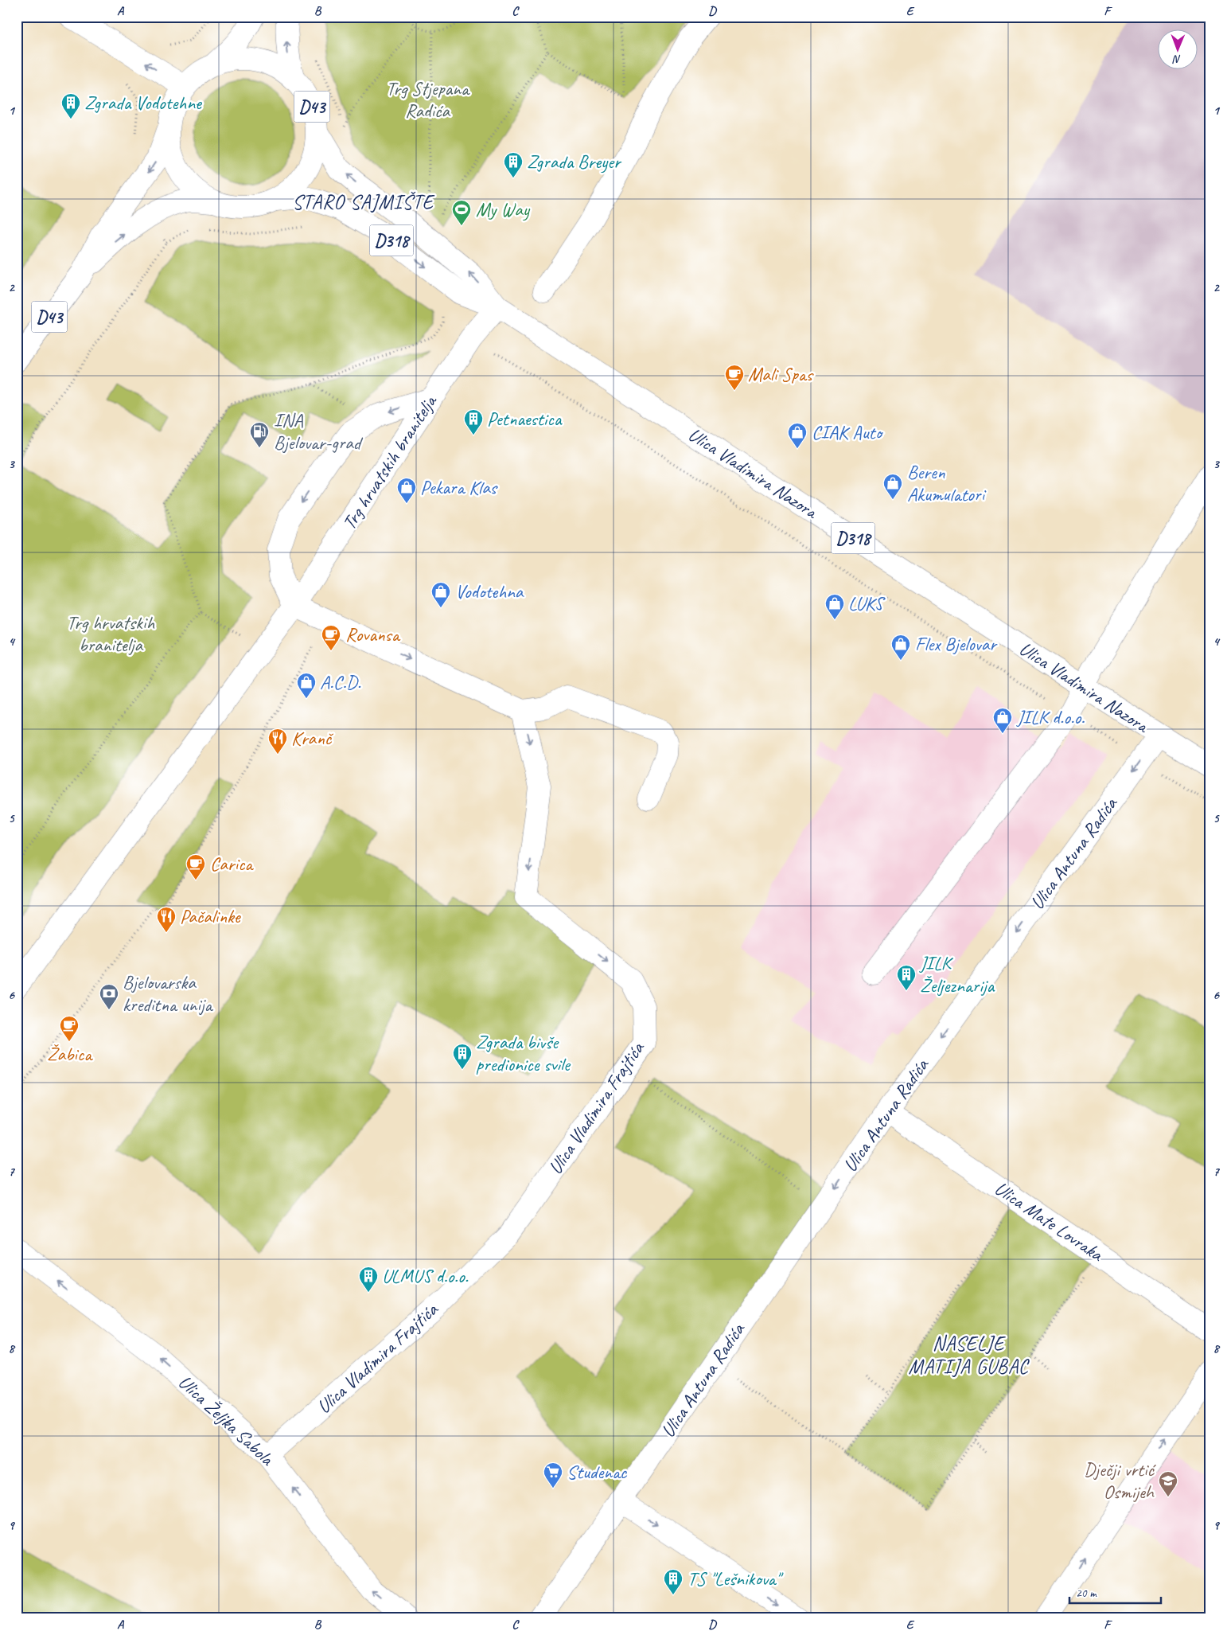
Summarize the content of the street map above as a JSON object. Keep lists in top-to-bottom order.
{
  "streets": {
    "street": [
      "D43",
      "D318",
      "Trg hrvatskih branitelja",
      "Ulica Vladimira Nazora",
      "Ulica Antuna Radića",
      "Ulica Vladimira Frajtića",
      "Ulica Mate Lovraka",
      "Ulica Željka Sabola"
    ]
  },
  "crossings": [
    ["D43", "D318"],
    ["D318", "Trg hrvatskih branitelja"],
    ["D318", "Ulica Vladimira Nazora"],
    ["Trg hrvatskih branitelja", "Ulica Vladimira Nazora"],
    ["Ulica Vladimira Nazora", "Ulica Antuna Radića"],
    ["Ulica Antuna Radića", "Ulica Mate Lovraka"],
    ["Ulica Vladimira Frajtića", "Ulica Željka Sabola"]
  ],
  "one_way": ["Ulica Vladimira Frajtića", "Ulica Željka Sabola"],
  "districts": ["STARO SAJMIŠTE", "NASELJE MATIJA GUBAC"],
  "parks": ["Trg Stjepana Radića", "Trg hrvatskih branitelja"],
  "places": {
    "building": [
      "Zgrada Vodotehne",
      "Zgrada Breyer",
      "Petnaestica",
      "JILK Željeznarija",
      "Zgrada bivše predionice svile",
      "ULMUS d.o.o.",
      "TS \"Lešnikova\""
    ],
    "sports": ["My Way"],
    "cafe": [
      "Mali Spas",
      "Rovansa",
      "Carica",
      "Žabica"
    ],
    "fuel station": ["INA Bjelovar-grad"],
    "shop": [
      "CIAK Auto",
      "Beren Akumulatori",
      "Pekara Klas",
      "Vodotehna",
      "LUKS",
      "Flex Bjelovar",
      "A.C.D.",
      "JILK d.o.o."
    ],
    "restaurant": ["Kranč", "Pačalinke"],
    "bank": ["Bjelovarska kreditna unija"],
    "supermarket": ["Studenac"],
    "school or university": ["Dječji vrtić Osmijeh"]
  },
  "scale_bar": "20 m",
  "north": "bottom",
  "grid": {
    "columns": [
      "A",
      "B",
      "C",
      "D",
      "E",
      "F"
    ],
    "rows": [
      "1",
      "2",
      "3",
      "4",
      "5",
      "6",
      "7",
      "8",
      "9"
    ]
  }
}
